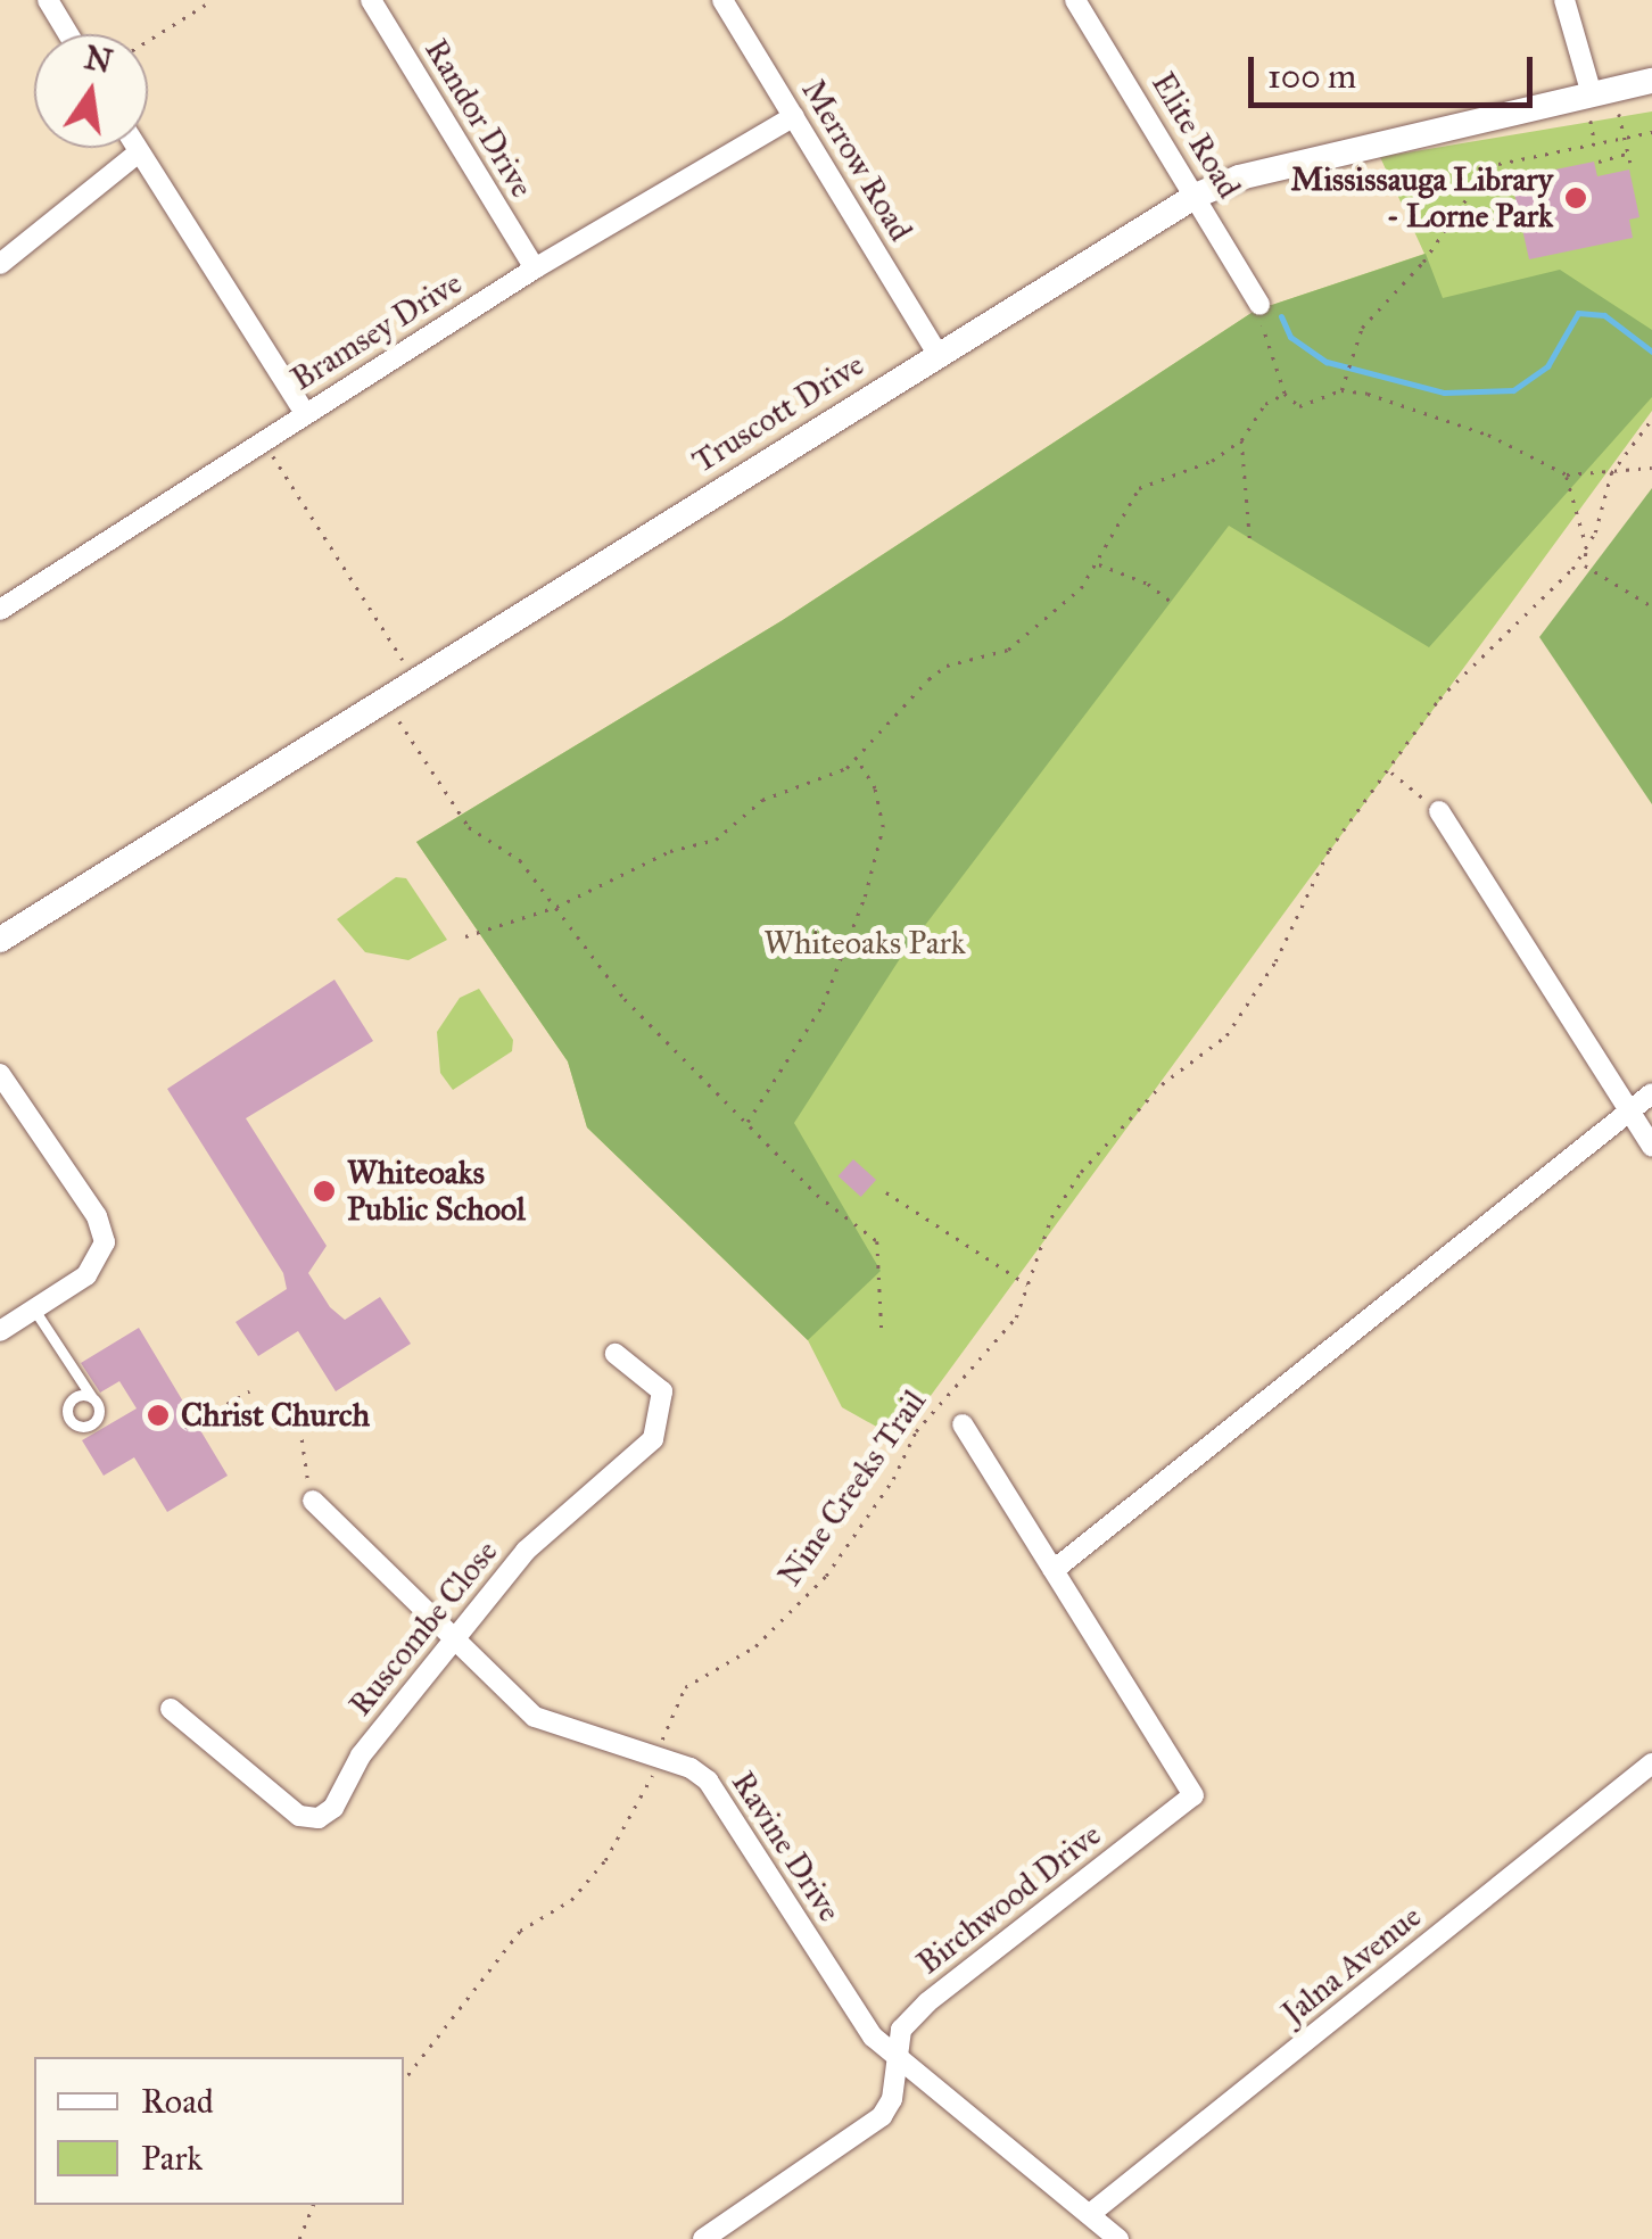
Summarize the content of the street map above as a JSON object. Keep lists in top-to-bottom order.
{
  "streets": {
    "street": [
      "Randor Drive",
      "Elite Road",
      "Merrow Road",
      "Bramsey Drive",
      "Truscott Drive",
      "Ruscombe Close",
      "Ravine Drive",
      "Birchwood Drive",
      "Jalna Avenue"
    ],
    "path": ["Nine Creeks Trail"]
  },
  "crossings": [
    ["Randor Drive", "Bramsey Drive"],
    ["Elite Road", "Truscott Drive"],
    ["Merrow Road", "Bramsey Drive"],
    ["Merrow Road", "Truscott Drive"],
    ["Nine Creeks Trail", "Ravine Drive"],
    ["Ruscombe Close", "Ravine Drive"],
    ["Ravine Drive", "Birchwood Drive"],
    ["Ravine Drive", "Jalna Avenue"]
  ],
  "parks": ["Whiteoaks Park"],
  "places": ["Mississauga Library - Lorne Park", "Whiteoaks Public School", "Christ Church"],
  "legend": ["Road", "Park"],
  "scale_bar": "100 m",
  "north": "top"
}
